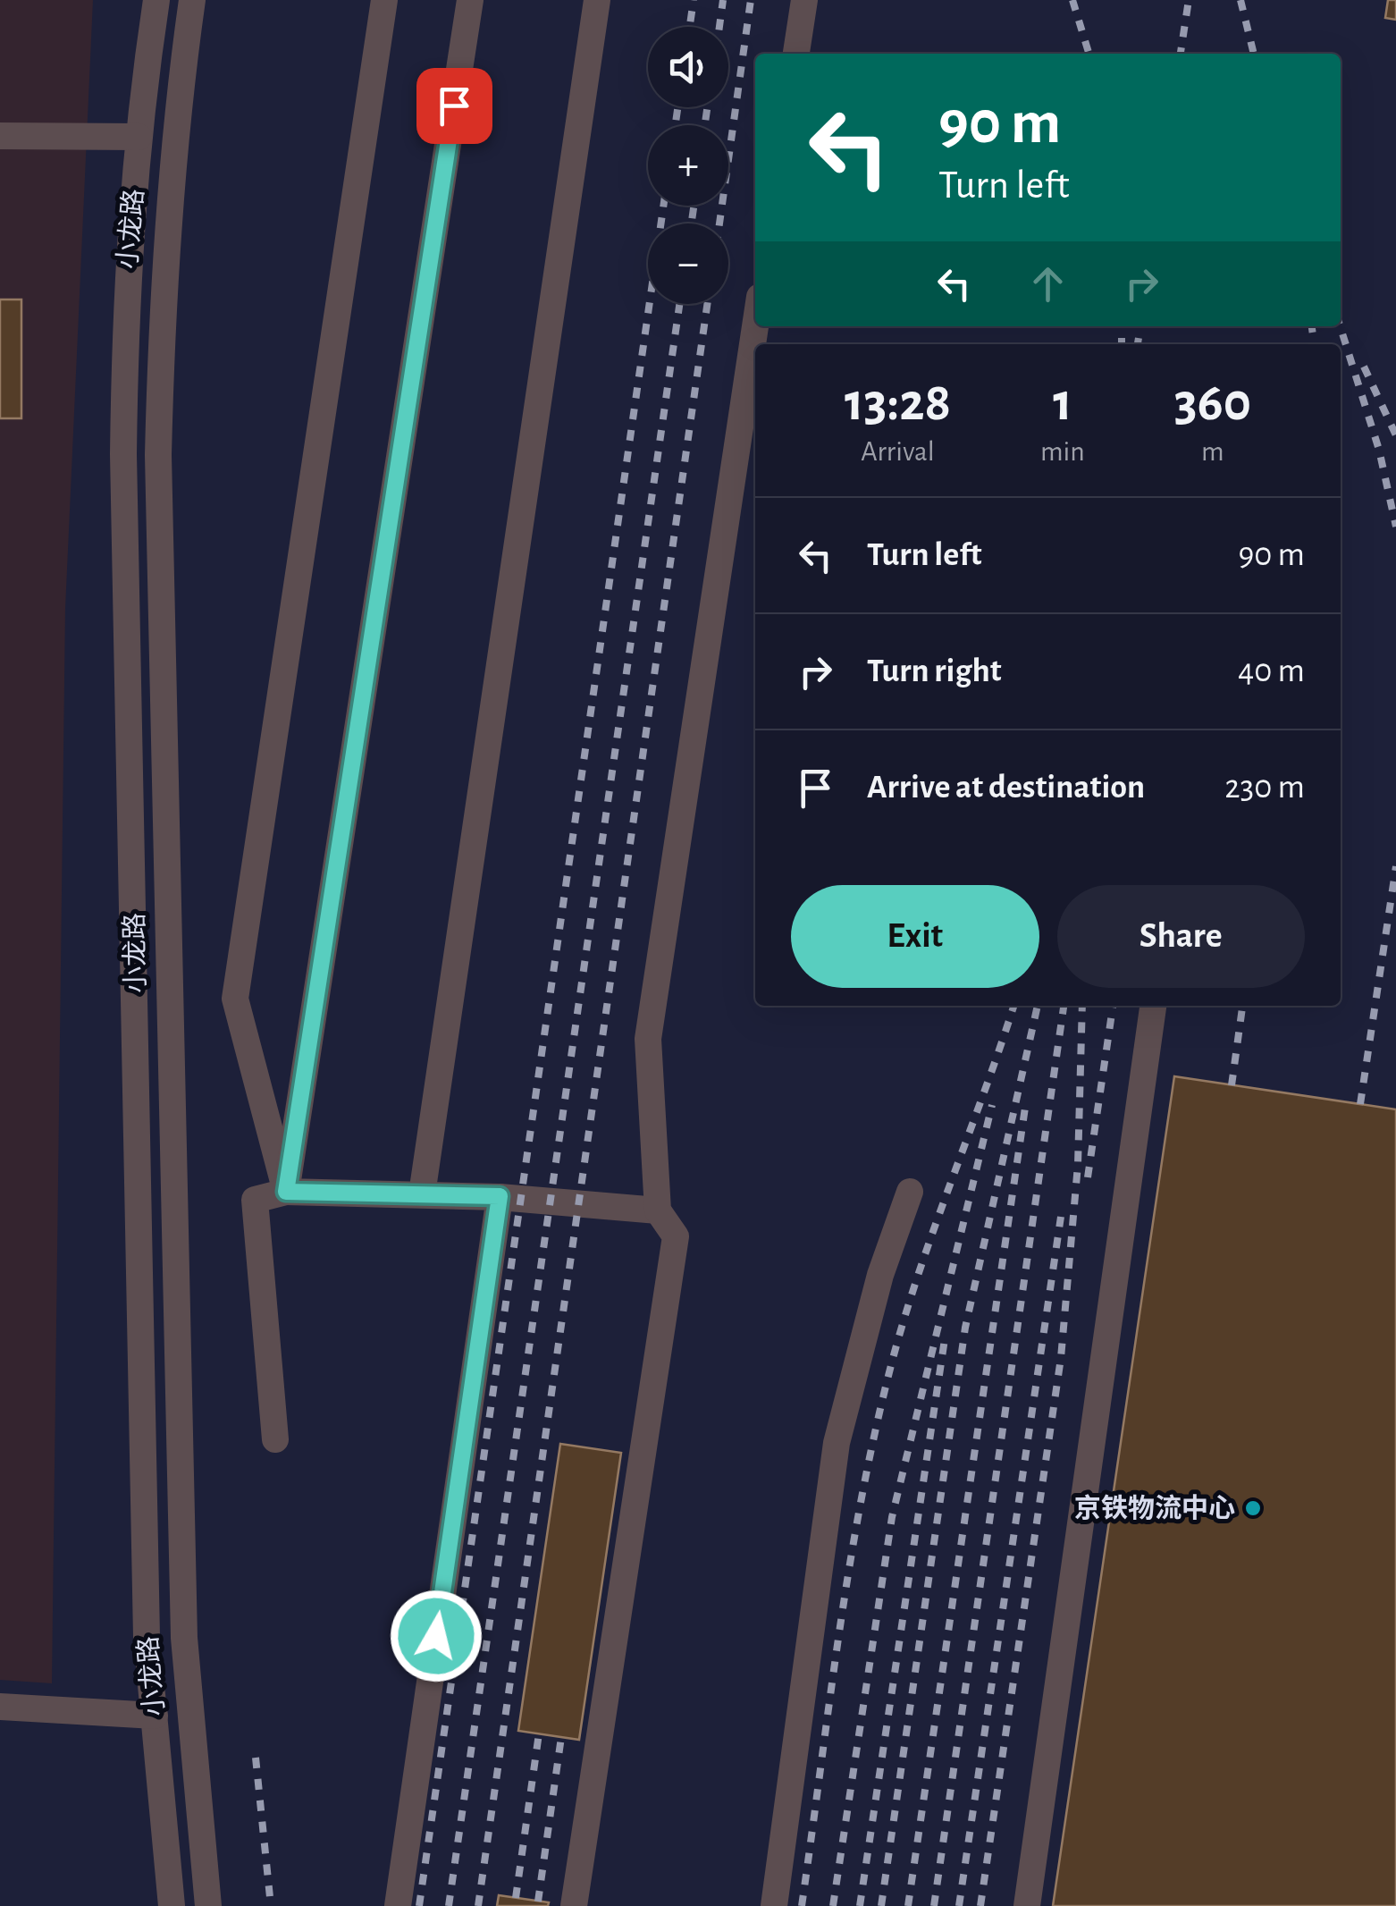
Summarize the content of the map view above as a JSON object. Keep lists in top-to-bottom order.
{
  "streets": {
    "street": ["小龙路"]
  },
  "places": ["京铁物流中心"],
  "page": {
    "map_buttons": ["+", "−"],
    "turn": ["90 m", "Turn left"],
    "eta": [
      "13:28",
      "Arrival",
      "1",
      "min",
      "360",
      "m"
    ],
    "list": [
      {
        "name": "Turn left",
        "value": "90 m"
      },
      {
        "name": "Turn right",
        "value": "40 m"
      },
      {
        "name": "Arrive at destination",
        "value": "230 m"
      }
    ],
    "buttons": ["Exit", "Share"]
  }
}
